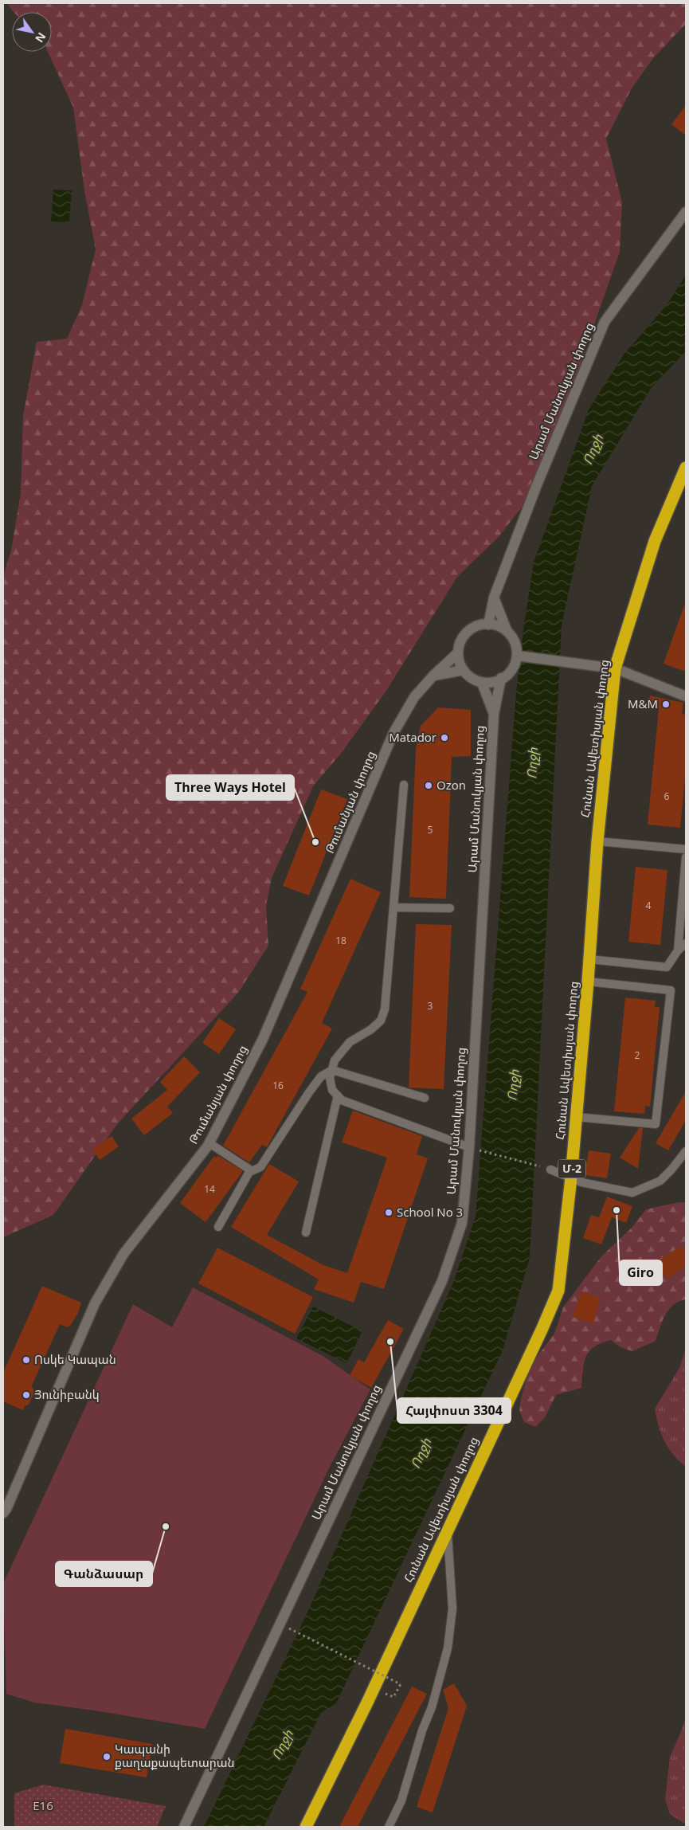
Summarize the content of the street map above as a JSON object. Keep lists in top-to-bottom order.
{
  "streets": {
    "highway": ["Հունան Ավետիսյան փողոց", "Մ-2"],
    "street": ["Արամ Մանուկյան փողոց", "Թումանյան փողոց"]
  },
  "crossings": [
    ["Արամ Մանուկյան փողոց", "Թումանյան փողոց"]
  ],
  "water": ["Ողջի"],
  "parks": ["E16"],
  "places": [
    "M&M",
    "Matador",
    "Ozon",
    "Three Ways Hotel",
    "Giro",
    "School No 3",
    "Հայփոստ 3304",
    "Ոսկե Կապան",
    "Յունիբանկ",
    "Գանձասար",
    "Կապանի քաղաքապետարան"
  ],
  "house_numbers": [
    "6",
    "5",
    "4",
    "18",
    "3",
    "2",
    "16",
    "14"
  ],
  "north": "bottom right"
}
